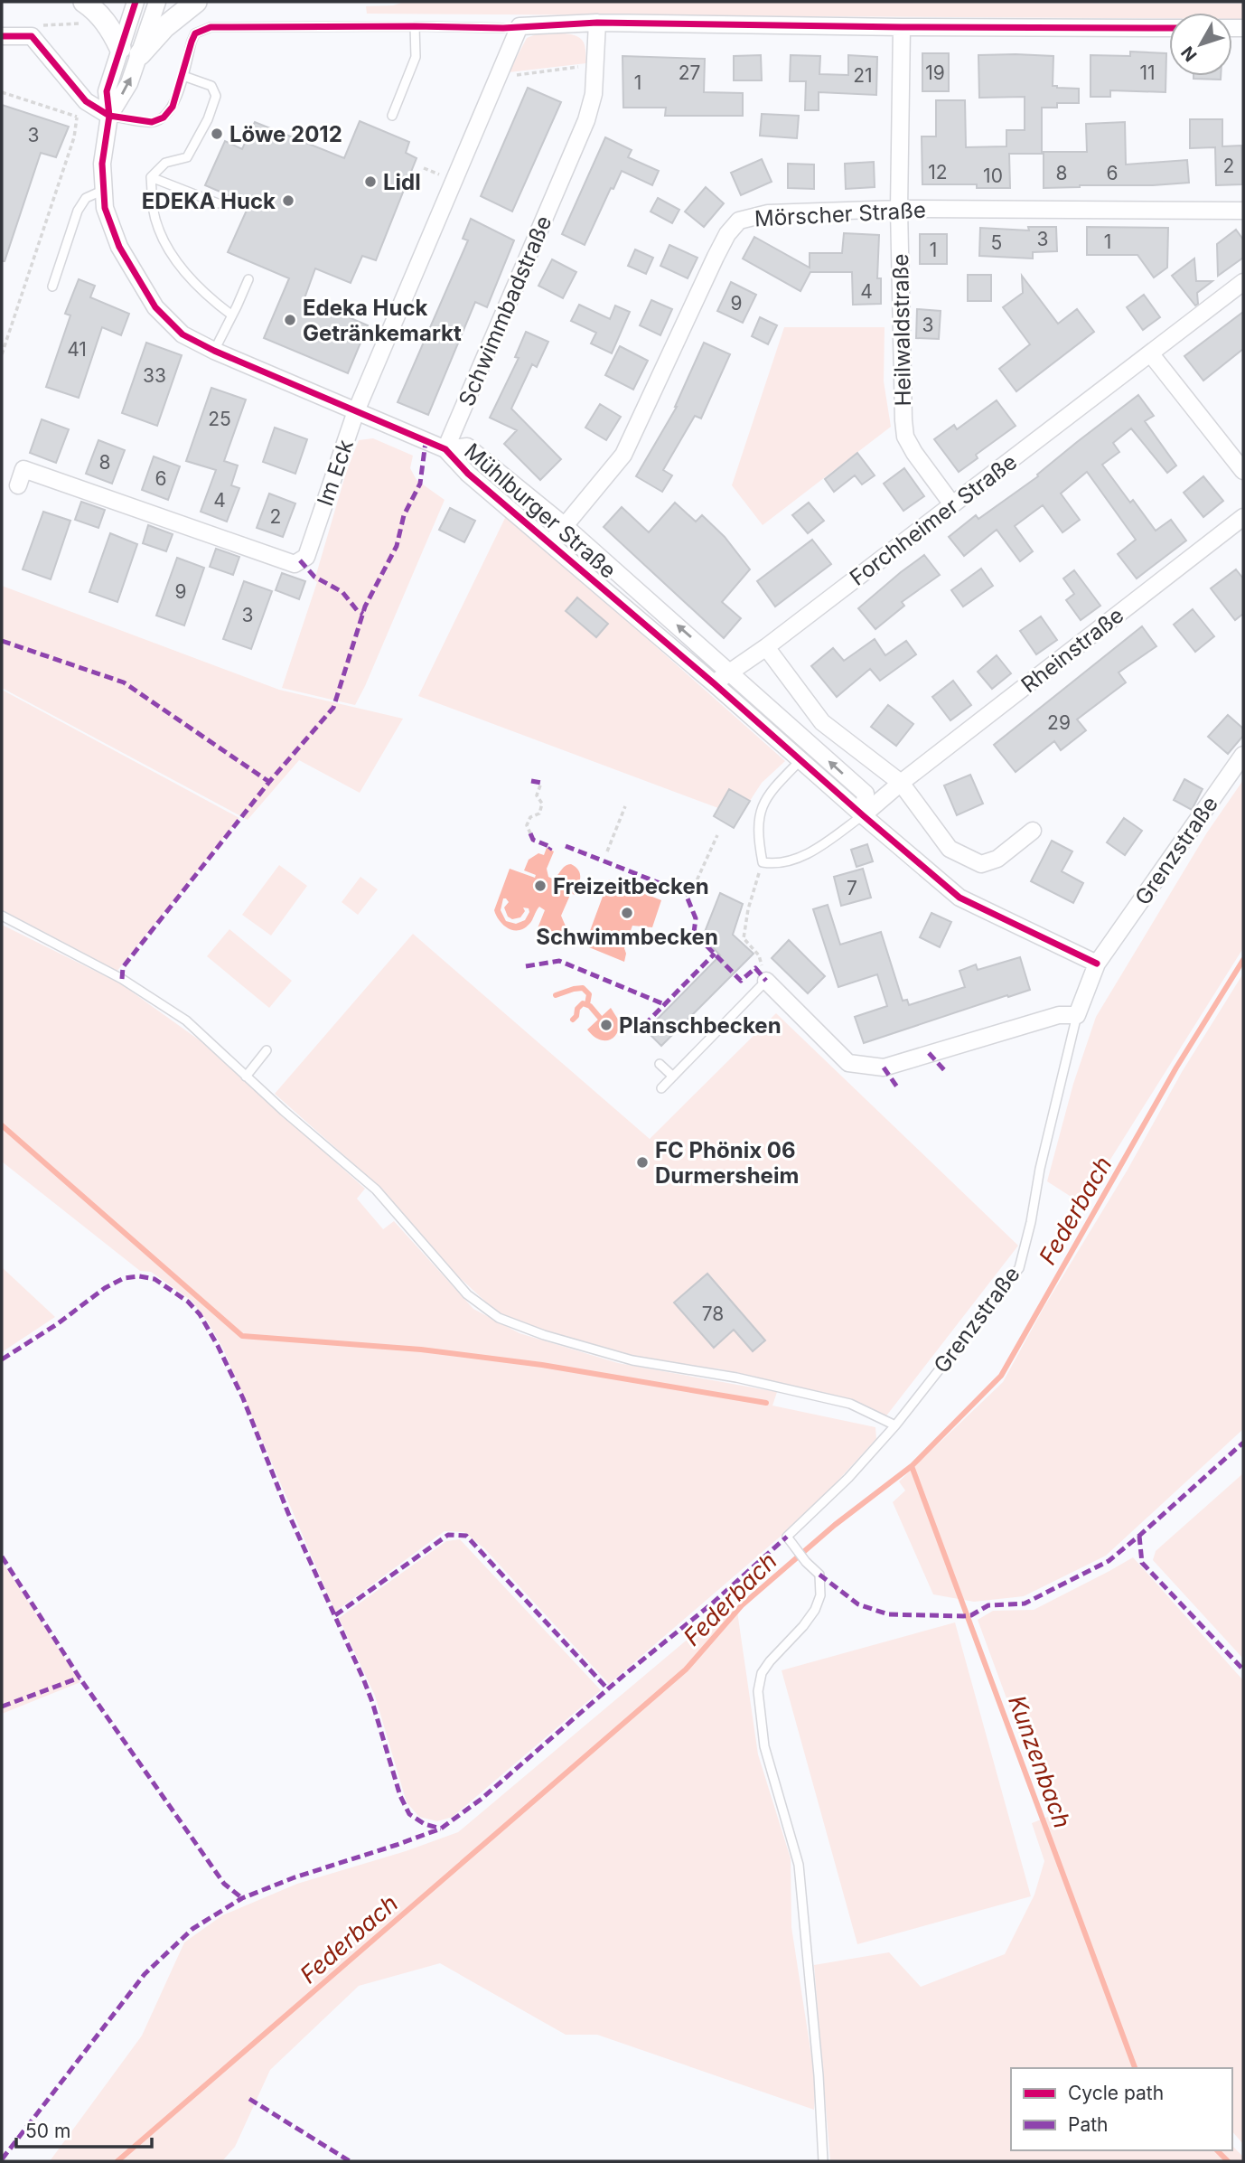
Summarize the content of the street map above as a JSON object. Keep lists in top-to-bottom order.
{
  "streets": {
    "street": [
      "Mörscher Straße",
      "Schwimmbadstraße",
      "Heilwaldstraße",
      "Im Eck",
      "Mühlburger Straße",
      "Forchheimer Straße",
      "Rheinstraße",
      "Grenzstraße"
    ]
  },
  "crossings": [
    ["Mörscher Straße", "Heilwaldstraße"],
    ["Mörscher Straße", "Mühlburger Straße"],
    ["Schwimmbadstraße", "Mühlburger Straße"],
    ["Heilwaldstraße", "Forchheimer Straße"],
    ["Im Eck", "Mühlburger Straße"],
    ["Mühlburger Straße", "Forchheimer Straße"],
    ["Mühlburger Straße", "Rheinstraße"],
    ["Mühlburger Straße", "Grenzstraße"]
  ],
  "water": ["Federbach", "Kunzenbach"],
  "places": [
    "Löwe 2012",
    "Lidl",
    "EDEKA Huck",
    "Edeka Huck Getränkemarkt",
    "Freizeitbecken",
    "Schwimmbecken",
    "Planschbecken",
    "FC Phönix 06 Durmersheim"
  ],
  "house_numbers": [
    "27",
    "19",
    "11",
    "21",
    "1",
    "3",
    "2",
    "12",
    "8",
    "6",
    "10",
    "3",
    "1",
    "5",
    "1",
    "4",
    "9",
    "3",
    "41",
    "33",
    "25",
    "8",
    "6",
    "4",
    "2",
    "9",
    "3",
    "29",
    "7",
    "78"
  ],
  "legend": ["Cycle path", "Path"],
  "scale_bar": "50 m",
  "north": "bottom left"
}
